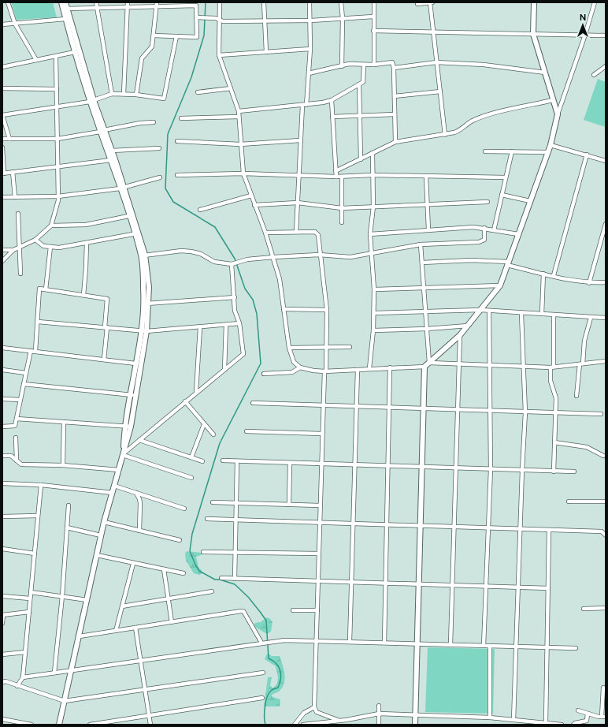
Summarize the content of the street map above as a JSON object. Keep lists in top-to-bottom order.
{
  "north": "top"
}
